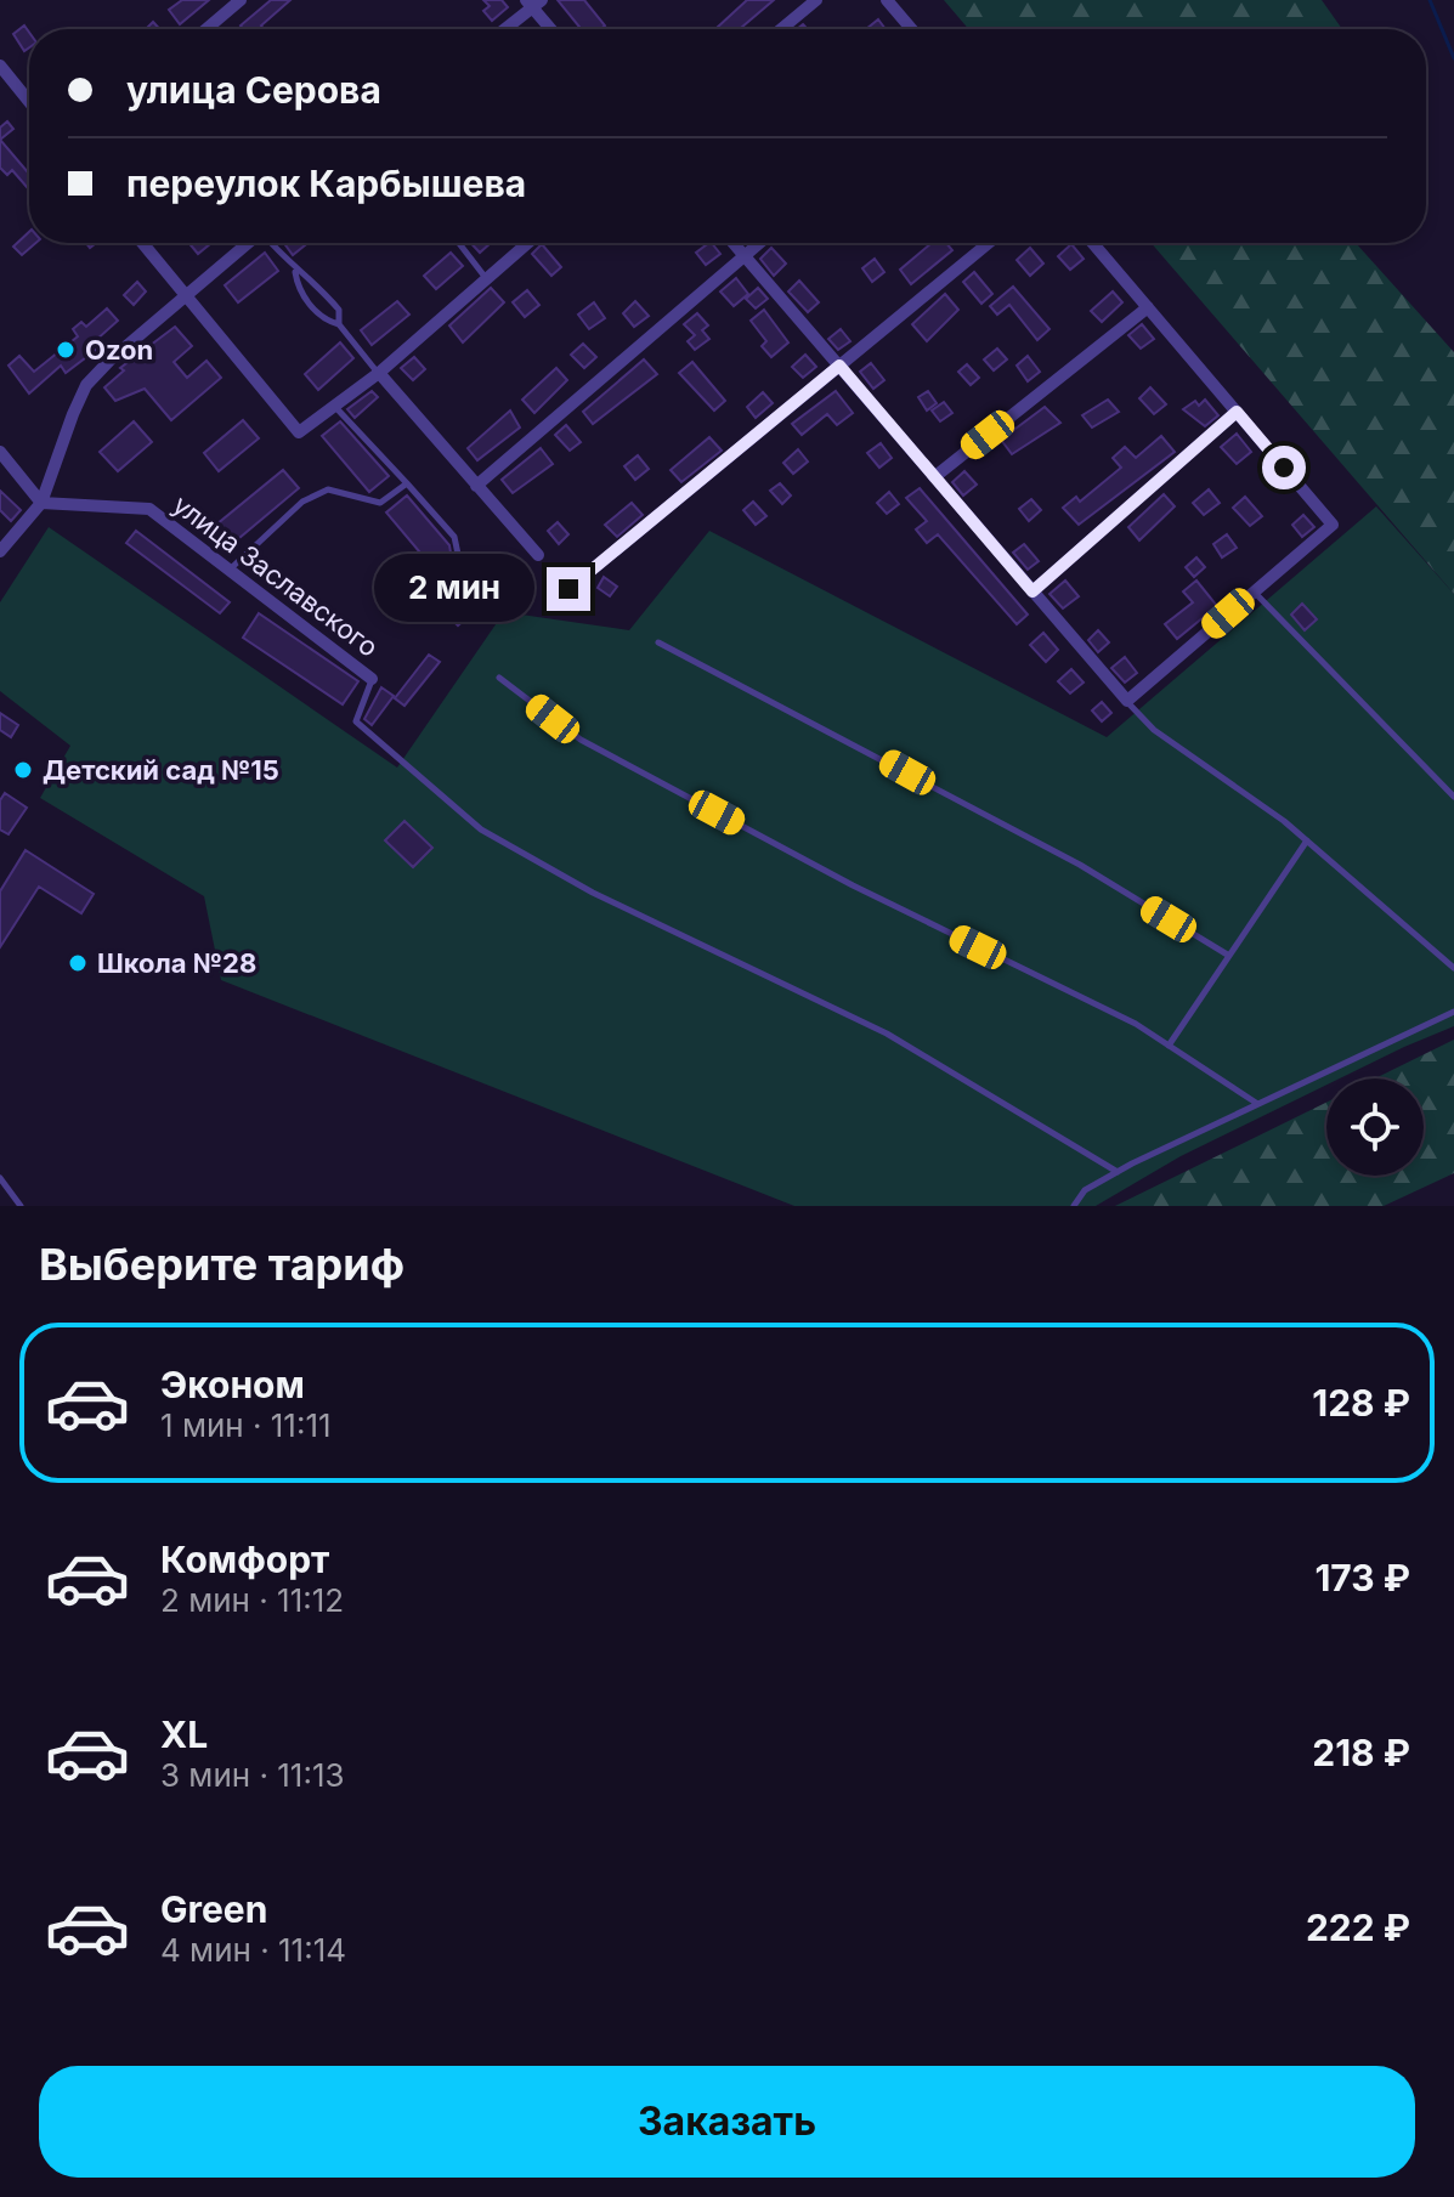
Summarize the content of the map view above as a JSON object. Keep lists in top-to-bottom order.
{
  "streets": {
    "street": ["улица Заславского"]
  },
  "places": ["Ozon", "Детский сад №15", "Школа №28"],
  "page": {
    "banner": ["улица Серова", "переулок Карбышева"],
    "bubble": "2 мин",
    "heading": "Выберите тариф",
    "list": [
      {
        "name": "Эконом",
        "note": "1 мин · 11:11",
        "value": "128 ₽"
      },
      {
        "name": "Комфорт",
        "note": "2 мин · 11:12",
        "value": "173 ₽"
      },
      {
        "name": "XL",
        "note": "3 мин · 11:13",
        "value": "218 ₽"
      },
      {
        "name": "Green",
        "note": "4 мин · 11:14",
        "value": "222 ₽"
      }
    ],
    "buttons": "Заказать"
  }
}
